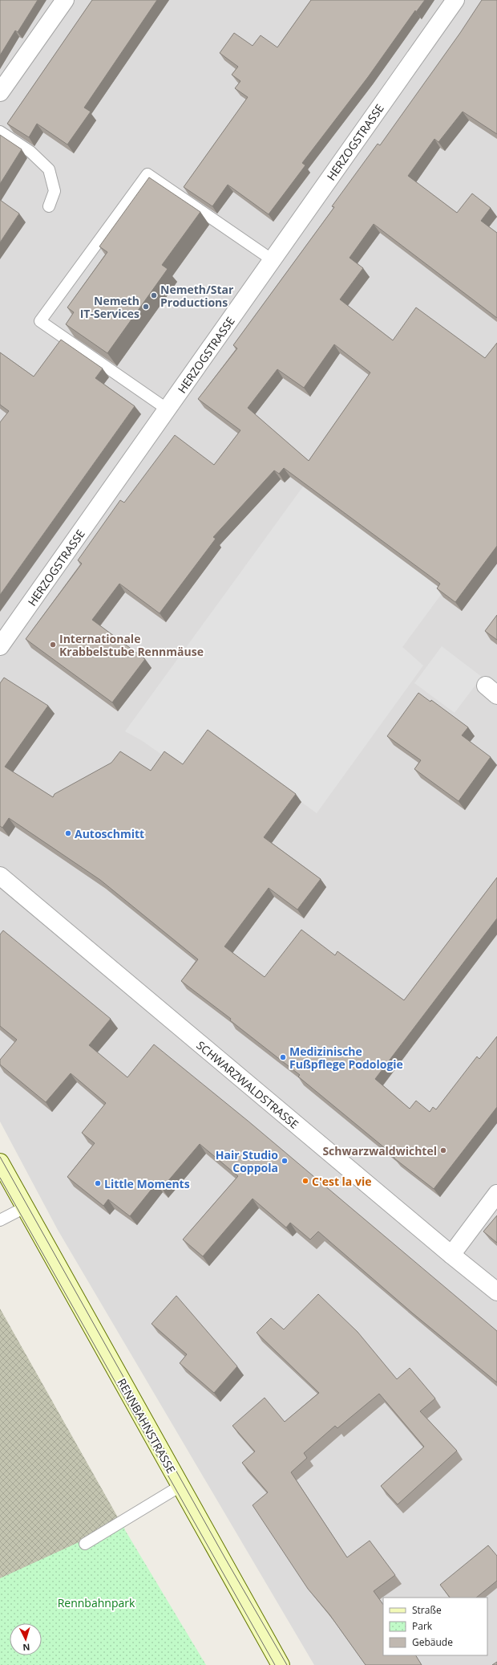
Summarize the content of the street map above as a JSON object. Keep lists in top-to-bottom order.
{
  "streets": {
    "main road": ["RENNBAHNSTRASSE"],
    "street": ["HERZOGSTRASSE", "SCHWARZWALDSTRASSE"]
  },
  "parks": ["Rennbahnpark"],
  "places": [
    "Nemeth/Star Productions",
    "Nemeth IT-Services",
    "Internationale Krabbelstube Rennmäuse",
    "Autoschmitt",
    "Medizinische Fußpflege Podologie",
    "Schwarzwaldwichtel",
    "Hair Studio Coppola",
    "C'est la vie",
    "Little Moments"
  ],
  "legend": ["Straße", "Park", "Gebäude"],
  "north": "bottom"
}
